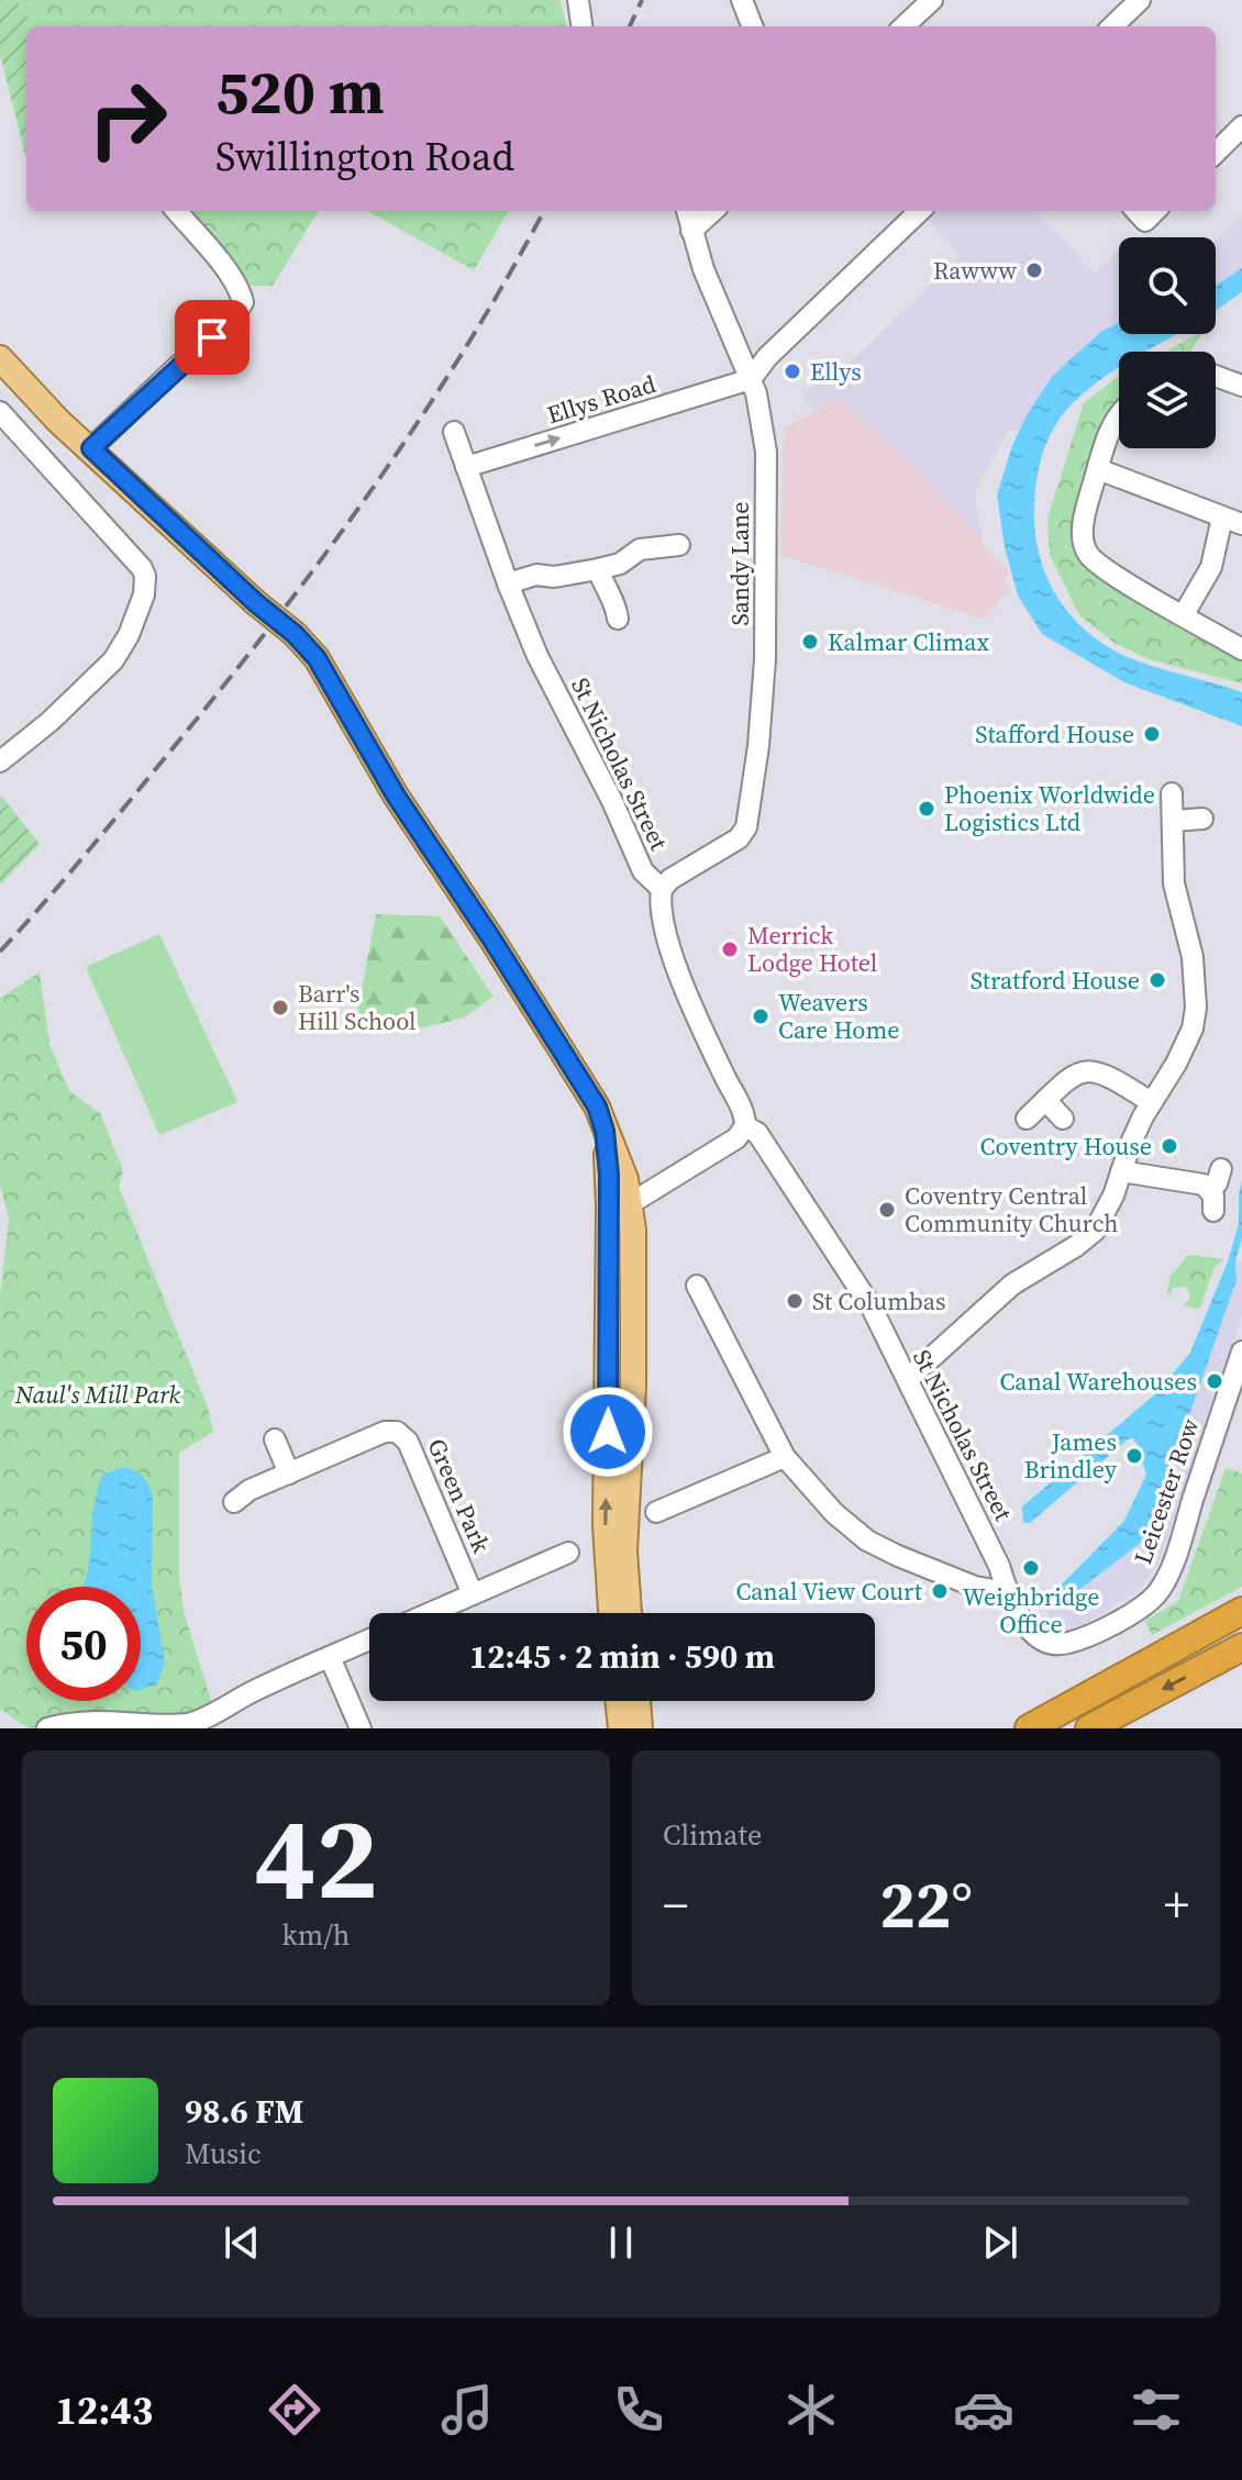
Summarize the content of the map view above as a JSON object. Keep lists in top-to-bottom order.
{
  "streets": {
    "street": [
      "Ellys Road",
      "Sandy Lane",
      "St Nicholas Street",
      "Leicester Row",
      "Green Park"
    ]
  },
  "crossings": [
    ["Ellys Road", "Sandy Lane"],
    ["Ellys Road", "St Nicholas Street"],
    ["Sandy Lane", "St Nicholas Street"],
    ["St Nicholas Street", "Leicester Row"]
  ],
  "parks": ["Naul's Mill Park"],
  "places": [
    "Rawww",
    "Ellys",
    "Kalmar Climax",
    "Stafford House",
    "Phoenix Worldwide Logistics Ltd",
    "Merrick Lodge Hotel",
    "Stratford House",
    "Barr's Hill School",
    "Weavers Care Home",
    "Coventry House",
    "Coventry Central Community Church",
    "St Columbas",
    "Canal Warehouses",
    "James Brindley",
    "Weighbridge Office",
    "Canal View Court"
  ],
  "page": {
    "turn": ["520 m", "Swillington Road"],
    "limit": "50",
    "trip": "12:45 · 2 min · 590 m",
    "tile": [
      ["42", "km/h"],
      "Climate"
    ],
    "heat": ["−", "22°", "+"],
    "song": ["98.6 FM", "Music"],
    "tabs": "12:43"
  }
}
